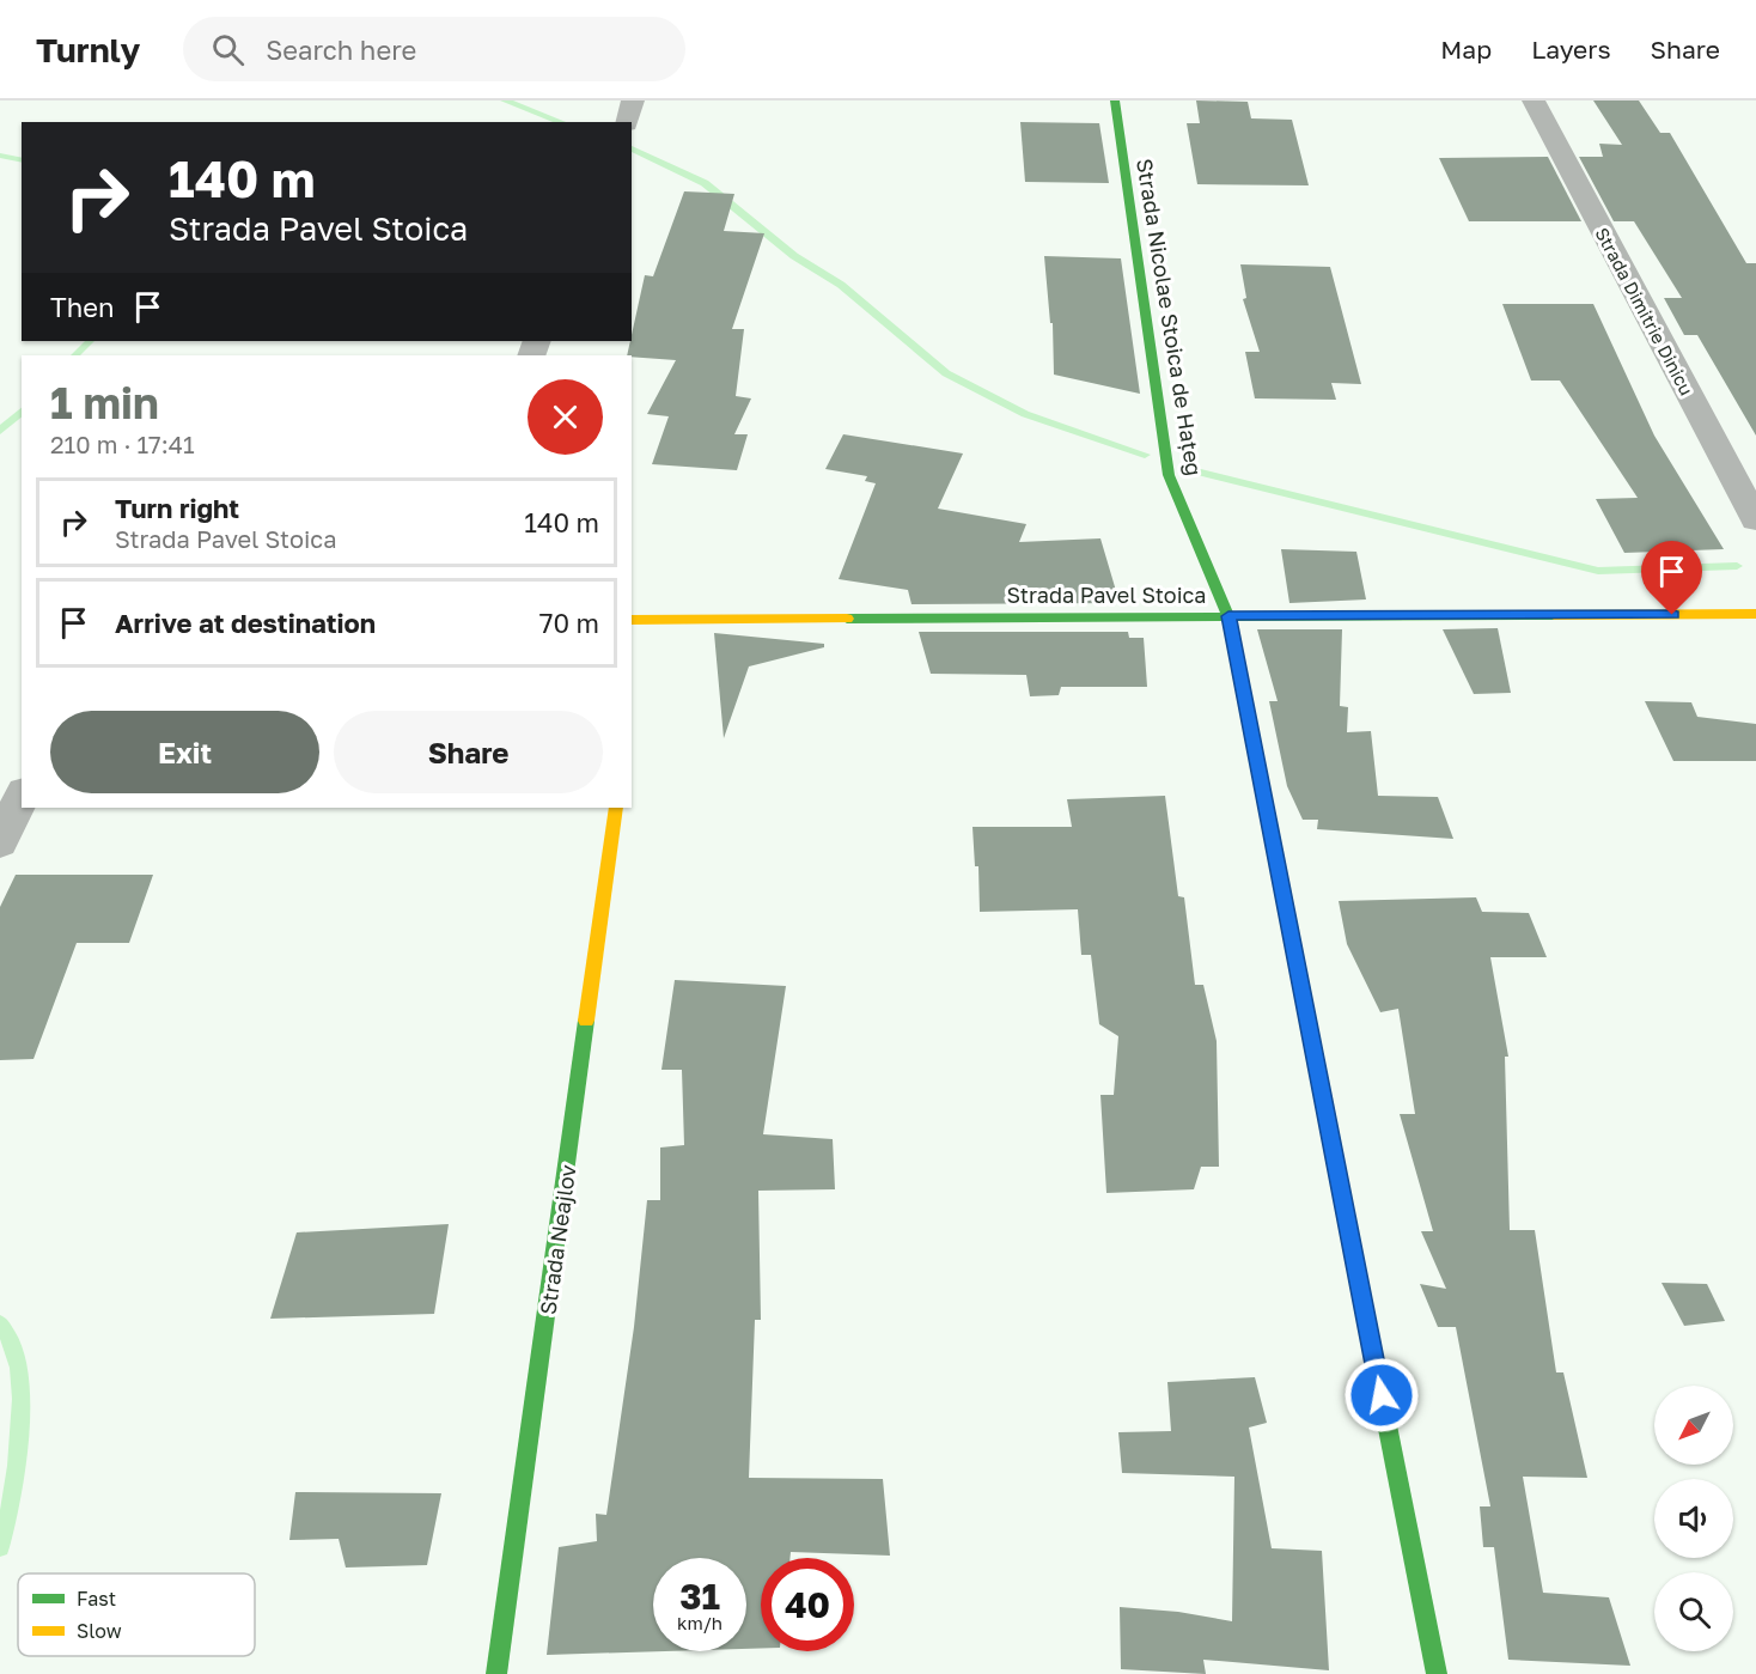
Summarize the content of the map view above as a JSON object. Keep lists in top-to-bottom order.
{
  "streets": {
    "street": [
      "Strada Dimitrie Dinicu",
      "Strada Nicolae Stoica de Hațeg",
      "Strada Pavel Stoica",
      "Strada Neajlov"
    ]
  },
  "crossings": [
    ["Strada Nicolae Stoica de Hațeg", "Strada Pavel Stoica"]
  ],
  "legend": ["Fast", "Slow"],
  "north": "bottom left",
  "page": {
    "header": "Turnly",
    "search": "Search here",
    "nav": ["Map", "Layers", "Share"],
    "turn": ["140 m", "Strada Pavel Stoica"],
    "then": "Then",
    "heading": ["1 min", "210 m · 17:41"],
    "list": [
      {
        "name": "Turn right",
        "note": "Strada Pavel Stoica",
        "value": "140 m"
      },
      {
        "name": "Arrive at destination",
        "value": "70 m"
      }
    ],
    "buttons": ["Exit", "Share"],
    "speed": "31 km/h",
    "limit": "40"
  }
}
